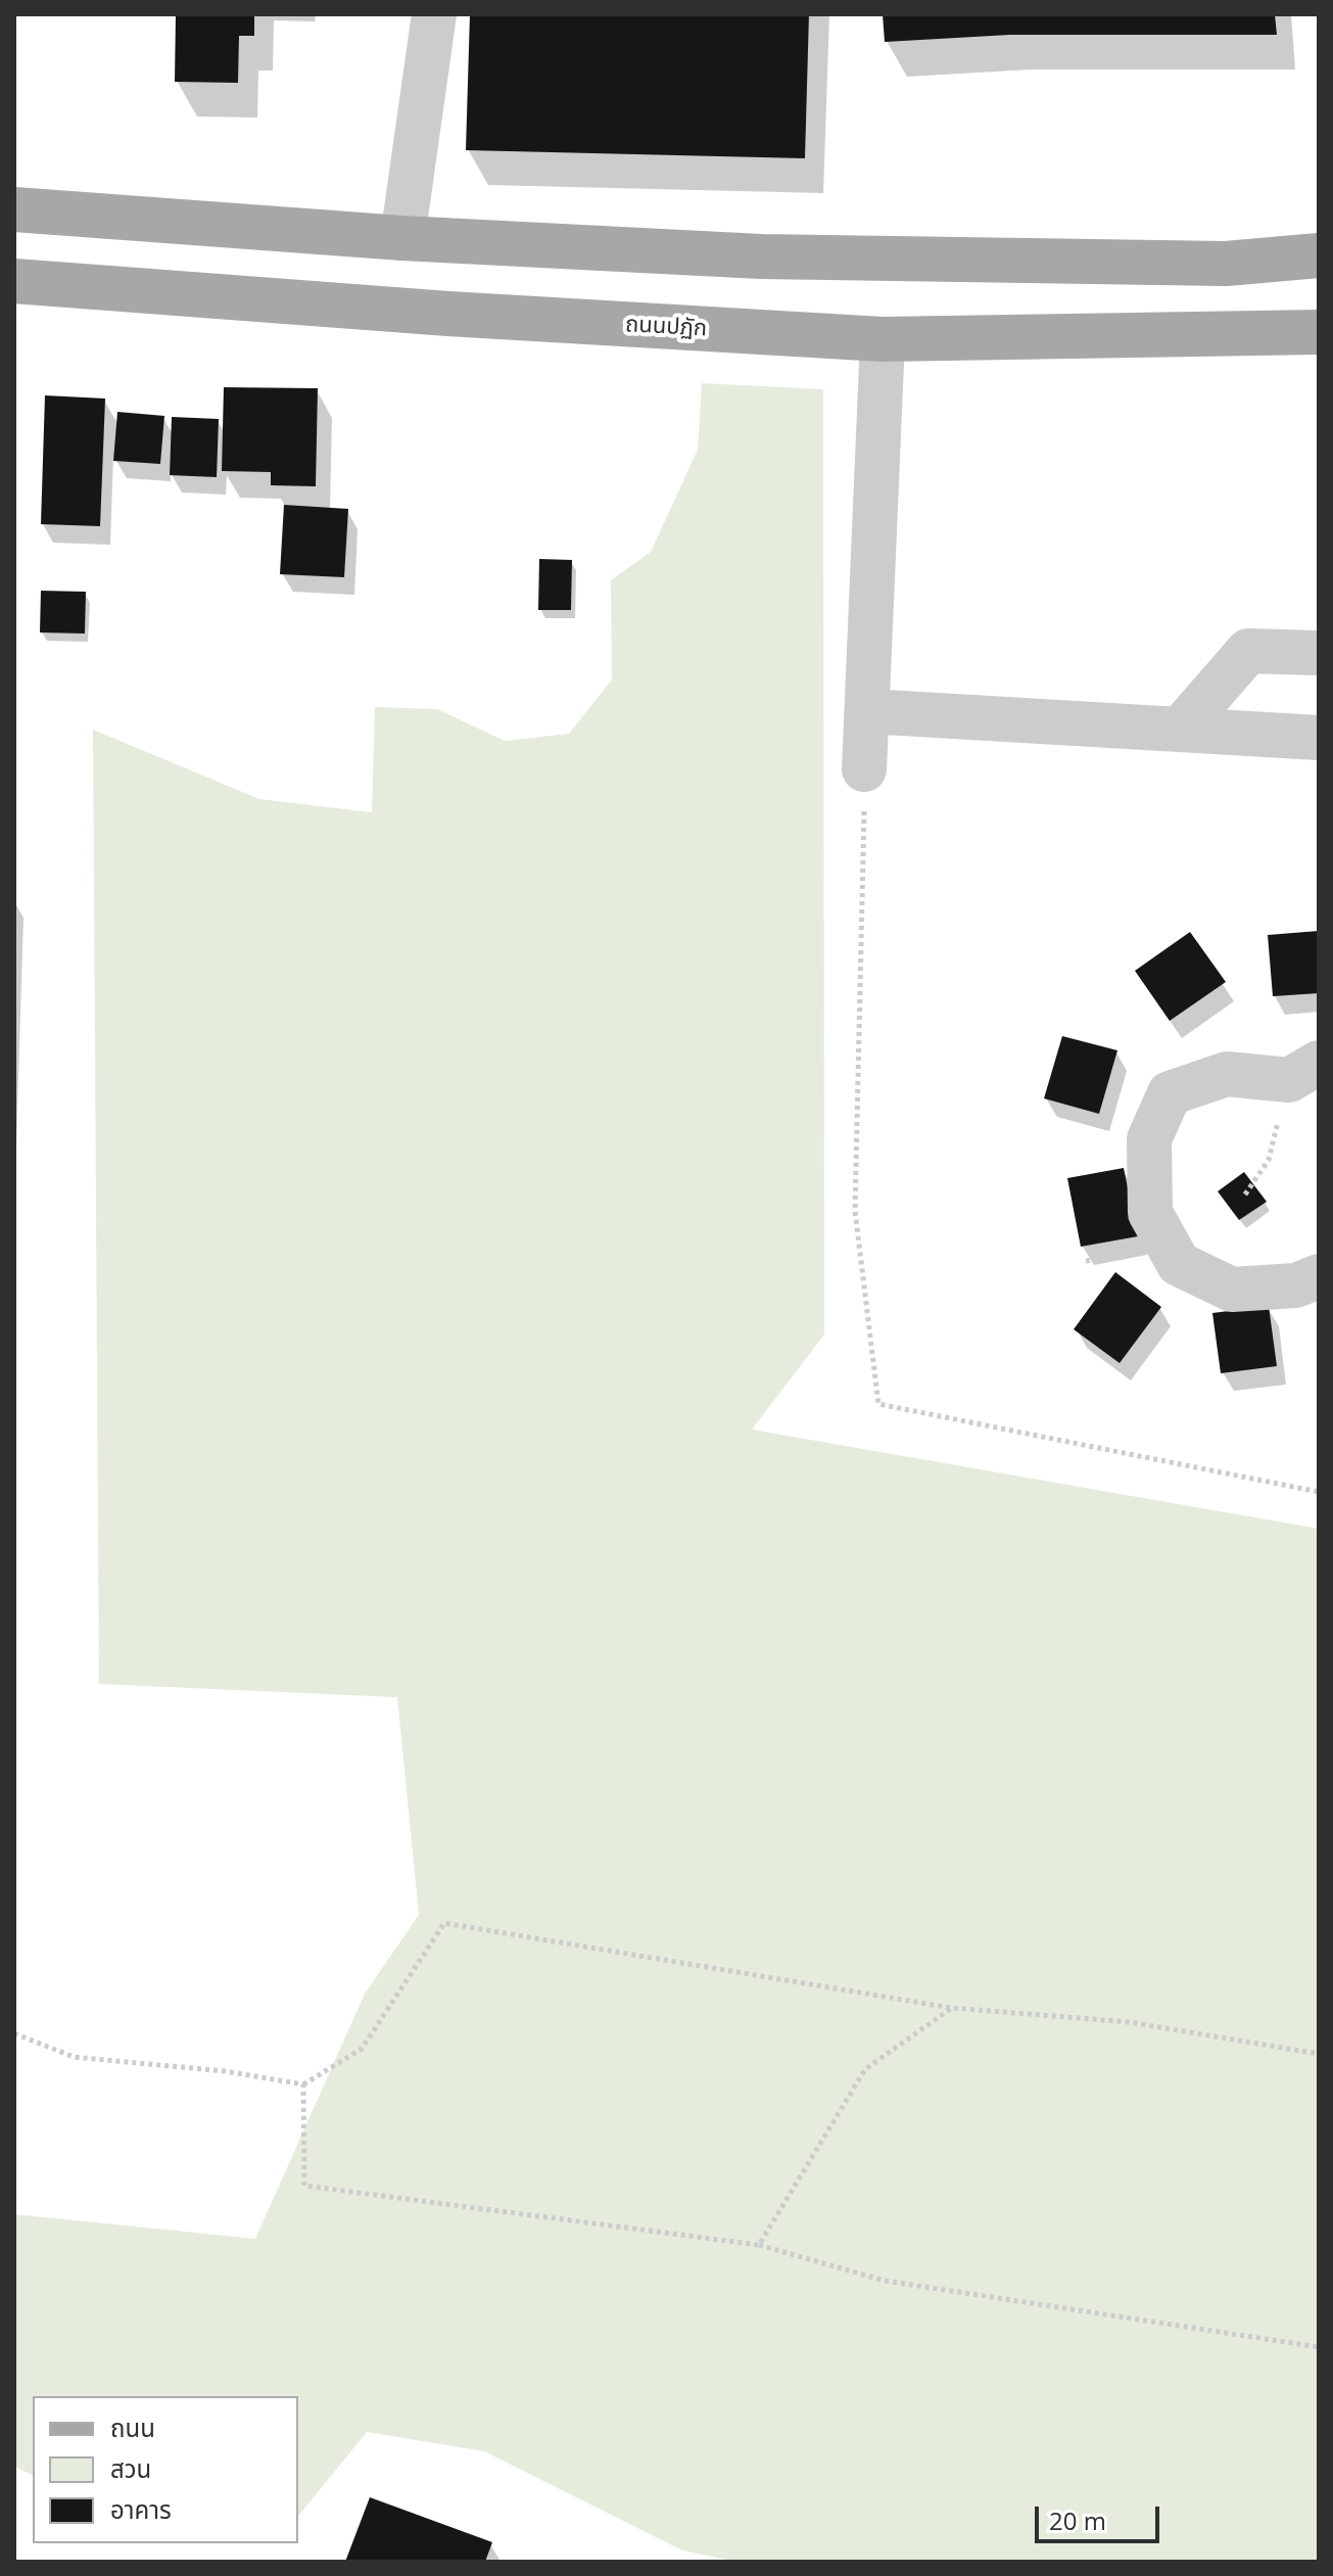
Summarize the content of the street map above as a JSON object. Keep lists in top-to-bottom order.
{
  "streets": {
    "main road": ["ถนนปฏัก"]
  },
  "legend": ["ถนน", "สวน", "อาคาร"],
  "scale_bar": "20 m"
}
